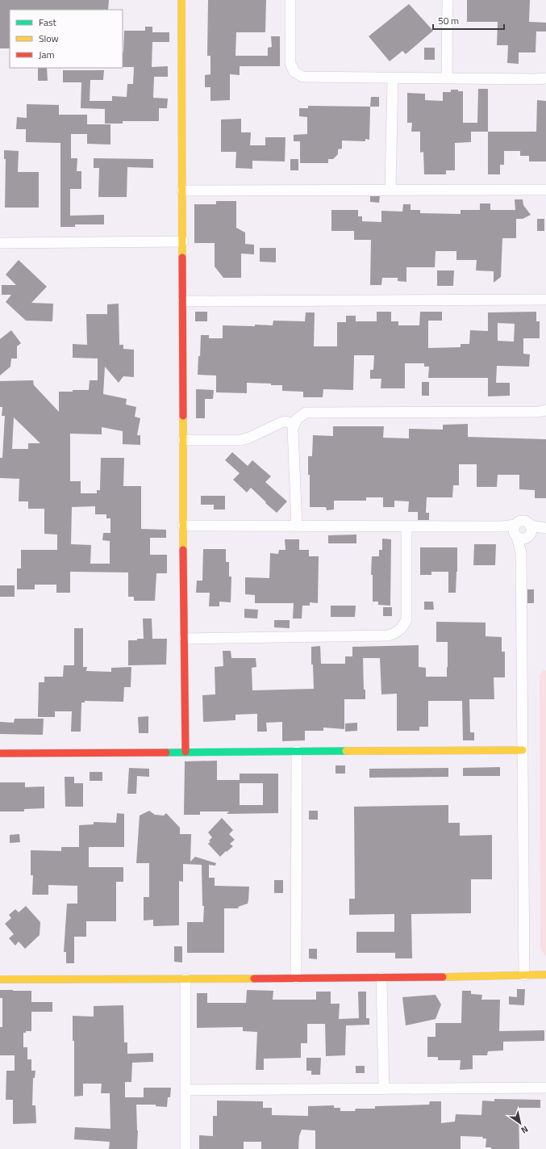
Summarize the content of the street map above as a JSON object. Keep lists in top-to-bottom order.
{
  "legend": ["Fast", "Slow", "Jam"],
  "scale_bar": "50 m",
  "north": "bottom right"
}
